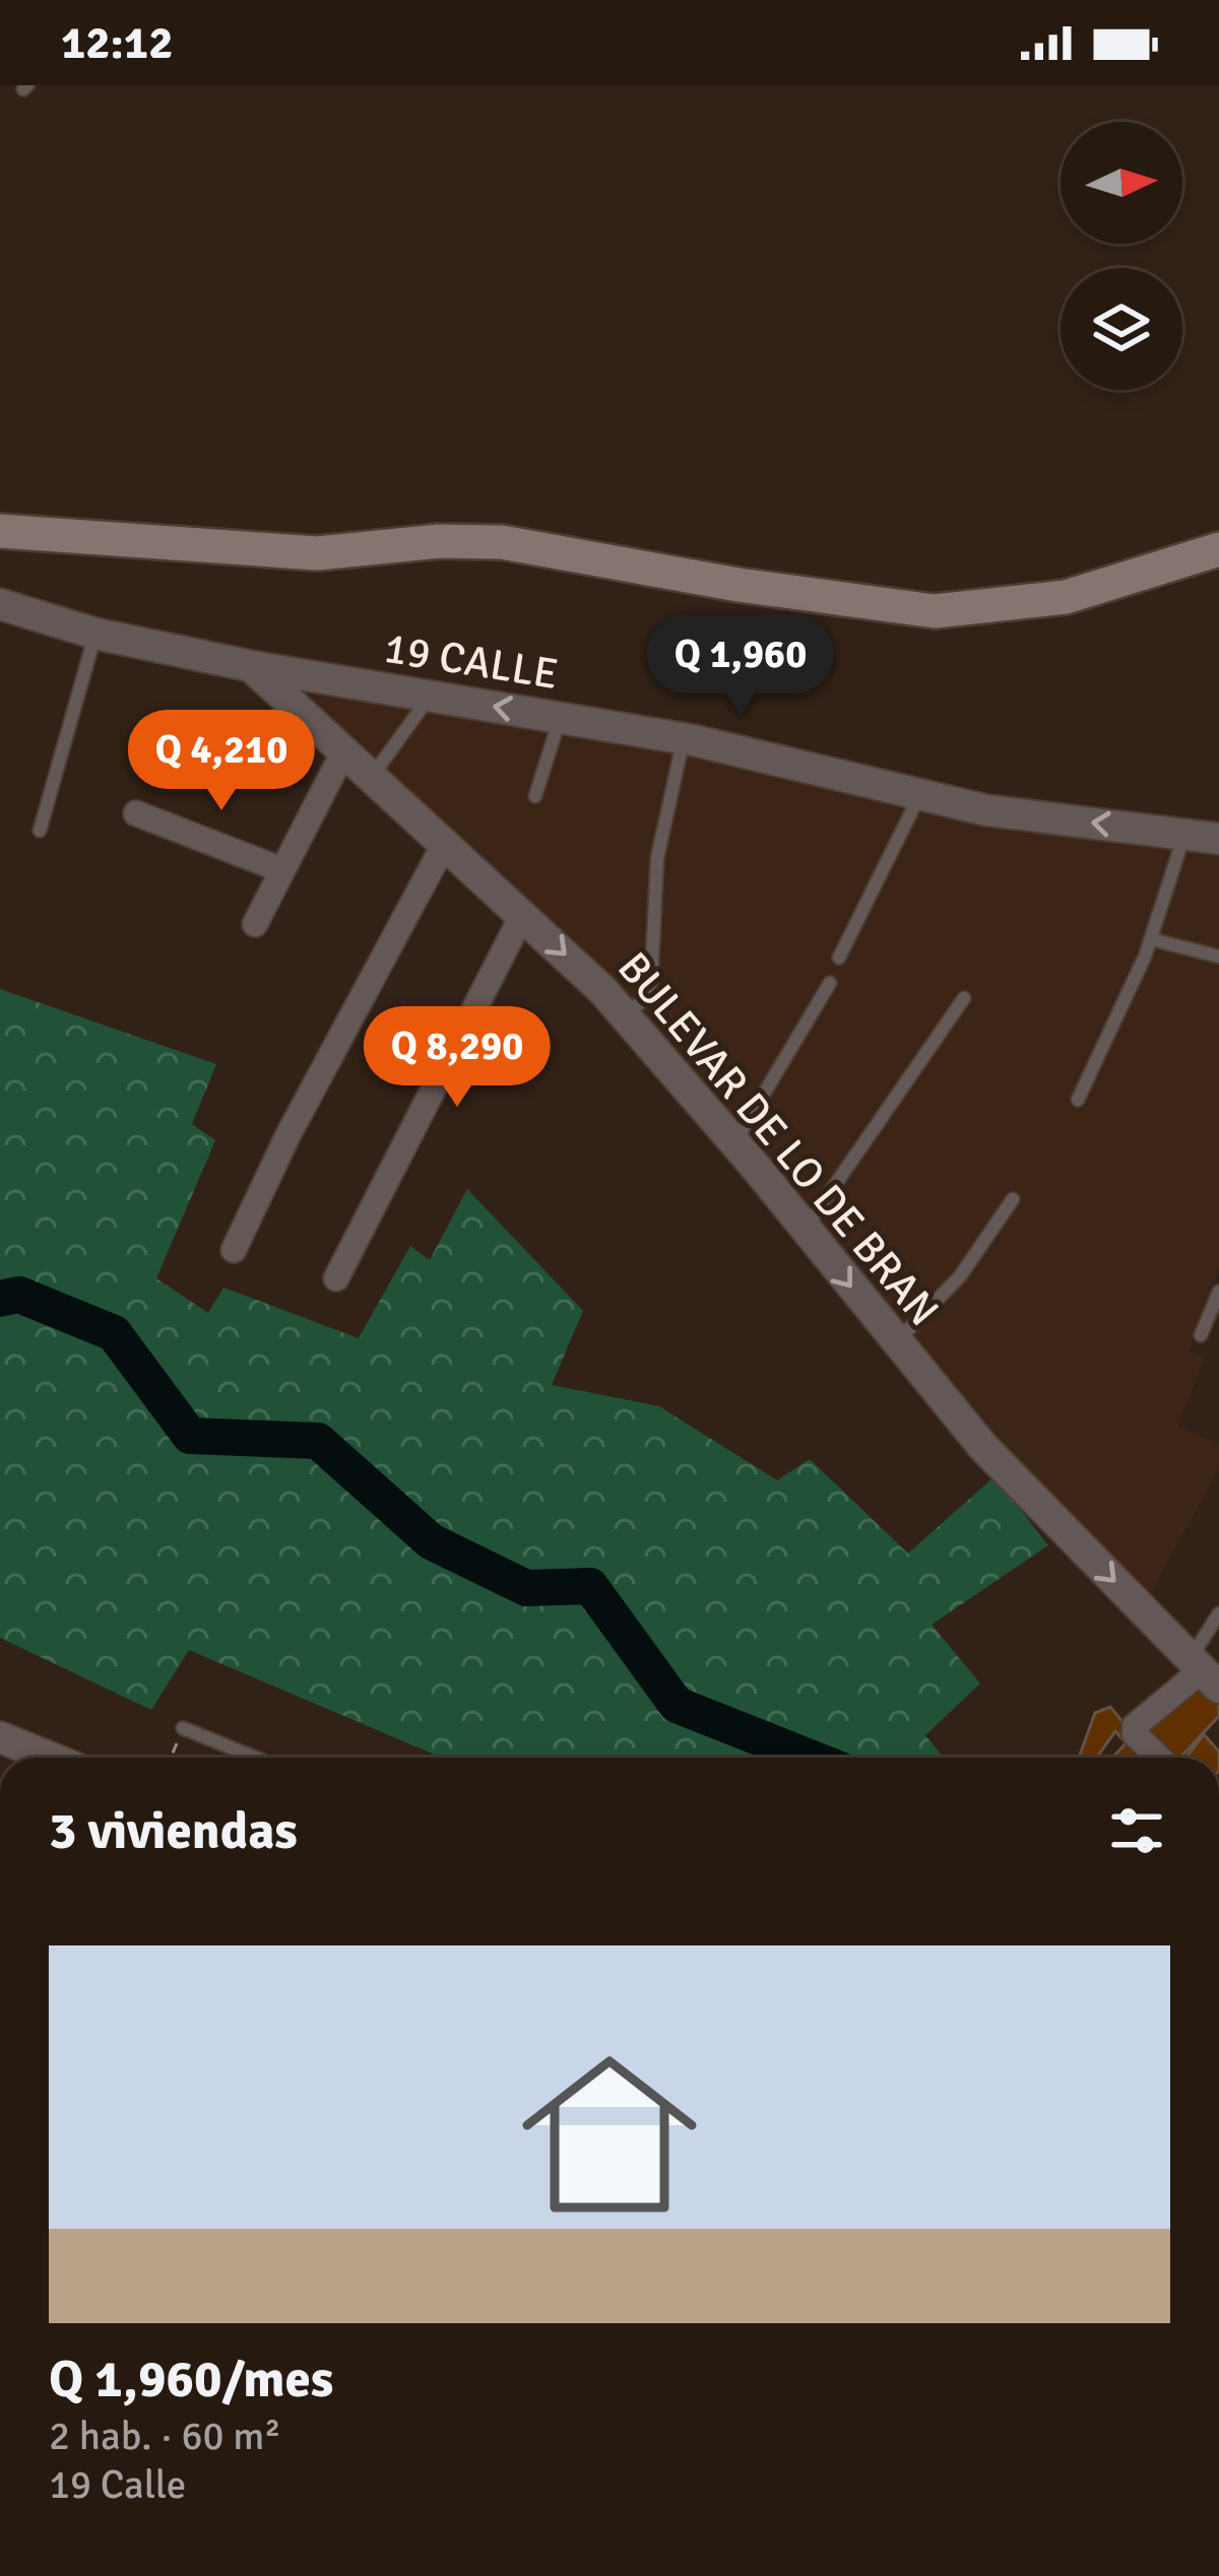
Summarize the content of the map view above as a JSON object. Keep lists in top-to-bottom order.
{
  "streets": {
    "street": ["19 CALLE", "BULEVAR DE LO DE BRAN"]
  },
  "crossings": [
    ["19 CALLE", "BULEVAR DE LO DE BRAN"]
  ],
  "one_way": ["BULEVAR DE LO DE BRAN"],
  "north": "right",
  "page": {
    "status": "12:12",
    "price": ["Q 1,960", "Q 4,210", "Q 8,290"],
    "heading": "3 viviendas",
    "list": [
      {
        "name": "Q 1,960/mes",
        "note": "2 hab. · 60 m² · 19 Calle"
      }
    ]
  }
}
